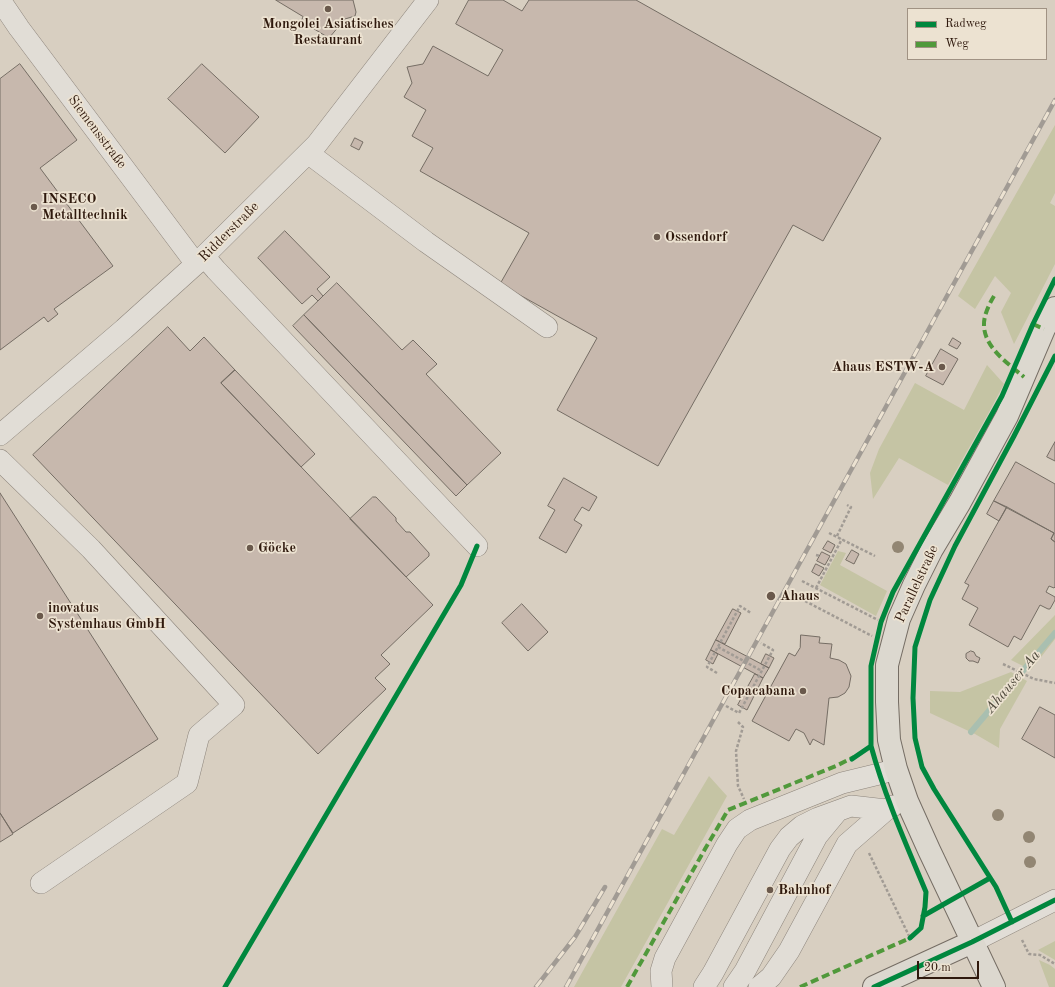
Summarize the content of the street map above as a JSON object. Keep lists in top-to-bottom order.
{
  "streets": {
    "main road": ["Parallelstraße"],
    "street": ["Siemensstraße", "Ridderstraße"]
  },
  "crossings": [
    ["Siemensstraße", "Ridderstraße"]
  ],
  "water": ["Ahauser Aa"],
  "places": [
    "Mongolei Asiatisches Restaurant",
    "INSECO Metalltechnik",
    "Ossendorf",
    "Ahaus ESTW-A",
    "Göcke",
    "Ahaus",
    "inovatus Systemhaus GmbH",
    "Copacabana",
    "Bahnhof"
  ],
  "legend": ["Radweg", "Weg"],
  "scale_bar": "20 m"
}
